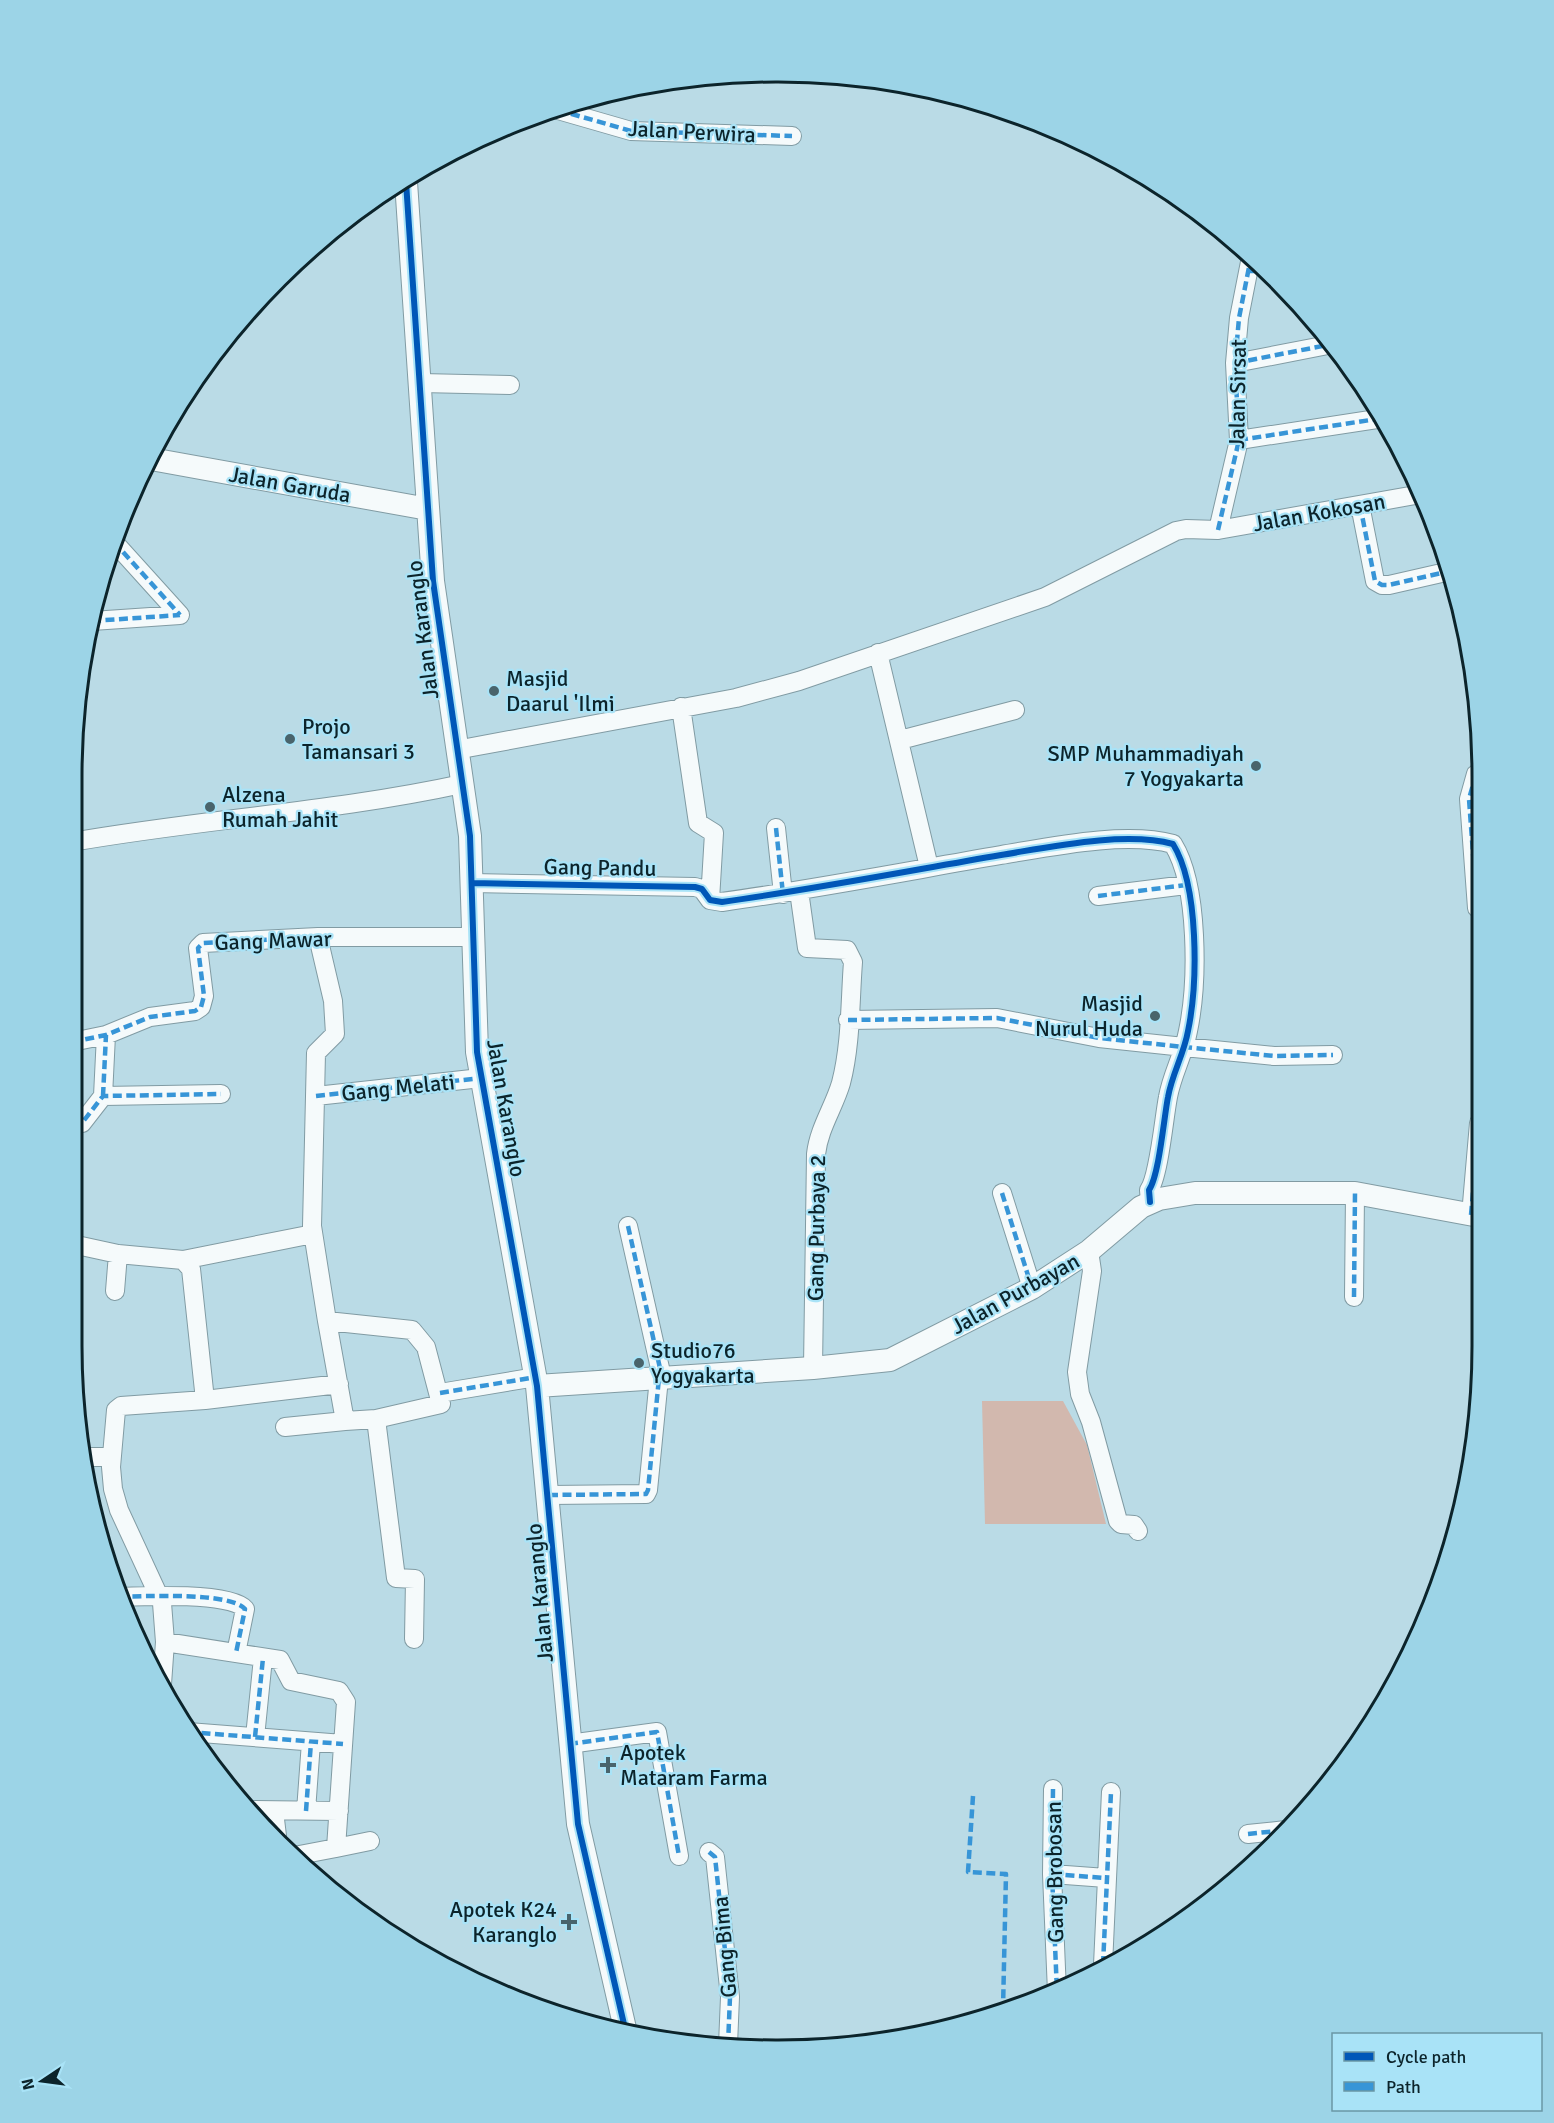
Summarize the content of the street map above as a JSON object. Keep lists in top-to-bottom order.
{
  "streets": {
    "street": [
      "Jalan Perwira",
      "Jalan Sirsat",
      "Jalan Garuda",
      "Jalan Kokosan",
      "Jalan Karanglo",
      "Gang Pandu",
      "Gang Mawar",
      "Gang Melati",
      "Gang Purbaya 2",
      "Jalan Purbayan",
      "Gang Brobosan",
      "Gang Bima"
    ]
  },
  "crossings": [
    ["Jalan Sirsat", "Jalan Kokosan"],
    ["Jalan Garuda", "Jalan Karanglo"],
    ["Jalan Kokosan", "Jalan Karanglo"],
    ["Jalan Karanglo", "Gang Pandu"],
    ["Jalan Karanglo", "Gang Mawar"],
    ["Jalan Karanglo", "Gang Melati"],
    ["Jalan Karanglo", "Jalan Purbayan"],
    ["Gang Purbaya 2", "Jalan Purbayan"]
  ],
  "places": {
    "other": [
      "Masjid Daarul 'Ilmi",
      "Projo Tamansari 3",
      "SMP Muhammadiyah 7 Yogyakarta",
      "Alzena Rumah Jahit",
      "Masjid Nurul Huda",
      "Studio76 Yogyakarta"
    ],
    "health": ["Apotek Mataram Farma", "Apotek K24 Karanglo"]
  },
  "legend": ["Cycle path", "Path"],
  "north": "left"
}
